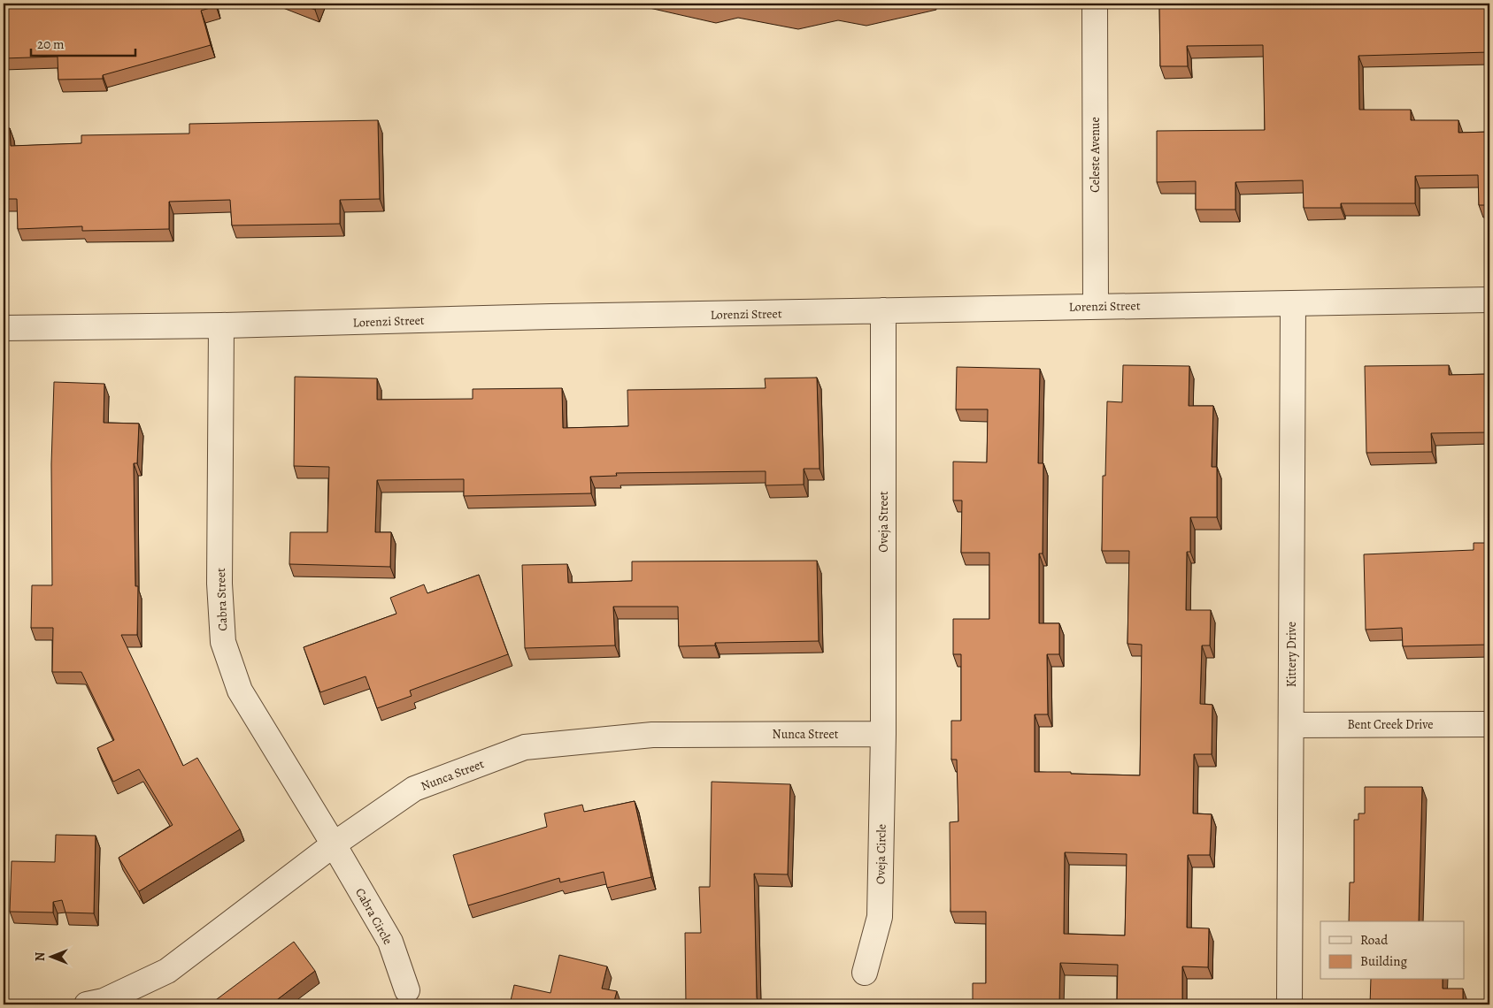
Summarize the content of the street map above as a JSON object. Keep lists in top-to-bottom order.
{
  "streets": {
    "street": [
      "Celeste Avenue",
      "Lorenzi Street",
      "Oveja Street",
      "Cabra Street",
      "Kittery Drive",
      "Bent Creek Drive",
      "Nunca Street",
      "Oveja Circle",
      "Cabra Circle"
    ]
  },
  "crossings": [
    ["Celeste Avenue", "Lorenzi Street"],
    ["Lorenzi Street", "Oveja Street"],
    ["Lorenzi Street", "Cabra Street"],
    ["Lorenzi Street", "Kittery Drive"],
    ["Oveja Street", "Nunca Street"],
    ["Oveja Street", "Oveja Circle"],
    ["Cabra Street", "Nunca Street"],
    ["Cabra Street", "Cabra Circle"],
    ["Kittery Drive", "Bent Creek Drive"],
    ["Nunca Street", "Oveja Circle"],
    ["Nunca Street", "Cabra Circle"]
  ],
  "legend": ["Road", "Building"],
  "scale_bar": "20 m",
  "north": "left"
}
